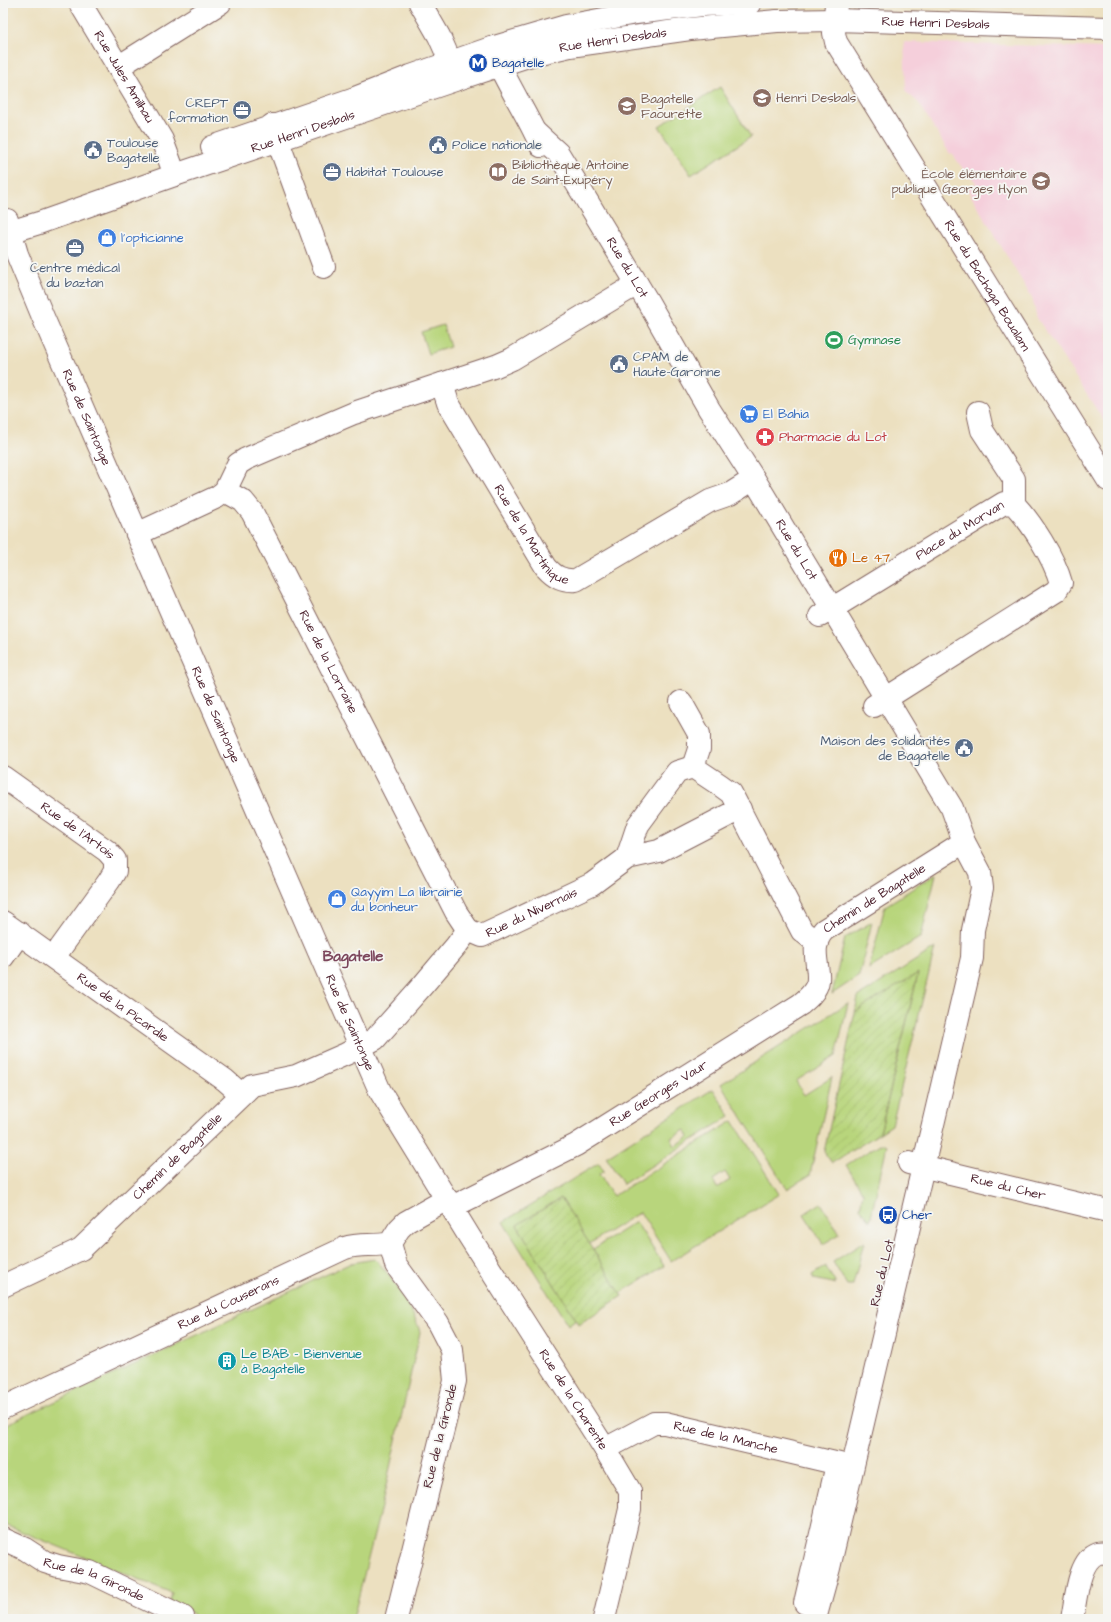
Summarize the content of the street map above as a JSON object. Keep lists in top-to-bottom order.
{
  "streets": {
    "street": [
      "Rue Henri Desbals",
      "Rue Jules Amilhau",
      "Rue du Lot",
      "Rue du Bachaga Boualam",
      "Rue de Saintonge",
      "Rue de la Martinique",
      "Place du Morvan",
      "Rue de la Lorraine",
      "Rue de l'Artois",
      "Chemin de Bagatelle",
      "Rue du Nivernais",
      "Rue de la Picardie",
      "Rue Georges Vaur",
      "Rue du Cher",
      "Rue du Couserans",
      "Rue de la Charente",
      "Rue de la Gironde",
      "Rue de la Manche"
    ]
  },
  "crossings": [
    ["Rue Henri Desbals", "Rue Jules Amilhau"],
    ["Rue Henri Desbals", "Rue du Lot"],
    ["Rue Henri Desbals", "Rue du Bachaga Boualam"],
    ["Rue Henri Desbals", "Rue de Saintonge"],
    ["Rue du Lot", "Rue de la Martinique"],
    ["Rue du Lot", "Place du Morvan"],
    ["Rue du Lot", "Chemin de Bagatelle"],
    ["Rue du Lot", "Rue du Cher"],
    ["Rue du Lot", "Rue de la Manche"],
    ["Rue de Saintonge", "Chemin de Bagatelle"],
    ["Rue de Saintonge", "Rue du Nivernais"],
    ["Rue de Saintonge", "Rue Georges Vaur"],
    ["Rue de Saintonge", "Rue de la Charente"],
    ["Rue de la Lorraine", "Rue du Nivernais"],
    ["Rue de l'Artois", "Rue de la Picardie"],
    ["Chemin de Bagatelle", "Rue du Nivernais"],
    ["Chemin de Bagatelle", "Rue de la Picardie"],
    ["Chemin de Bagatelle", "Rue Georges Vaur"],
    ["Rue Georges Vaur", "Rue de la Charente"],
    ["Rue du Couserans", "Rue de la Gironde"],
    ["Rue de la Charente", "Rue de la Manche"]
  ],
  "districts": ["Bagatelle"],
  "places": {
    "metro station": ["Bagatelle"],
    "school or university": ["Henri Desbals", "Bagatelle Faourette", "École élémentaire publique Georges Hyon"],
    "office": ["CREPT formation", "Habitat Toulouse", "Centre médical du baztan"],
    "public building": [
      "Police nationale",
      "Toulouse Bagatelle",
      "CPAM de Haute-Garonne",
      "Maison des solidarités de Bagatelle"
    ],
    "library": ["Bibliothèque Antoine de Saint-Exupéry"],
    "shop": ["l'opticianne", "Qayyim La librairie du bonheur"],
    "sports": ["Gymnase"],
    "supermarket": ["El Bahia"],
    "pharmacy": ["Pharmacie du Lot"],
    "restaurant": ["Le 47"],
    "bus stop": ["Cher"],
    "building": ["Le BAB - Bienvenue à Bagatelle"]
  }
}
